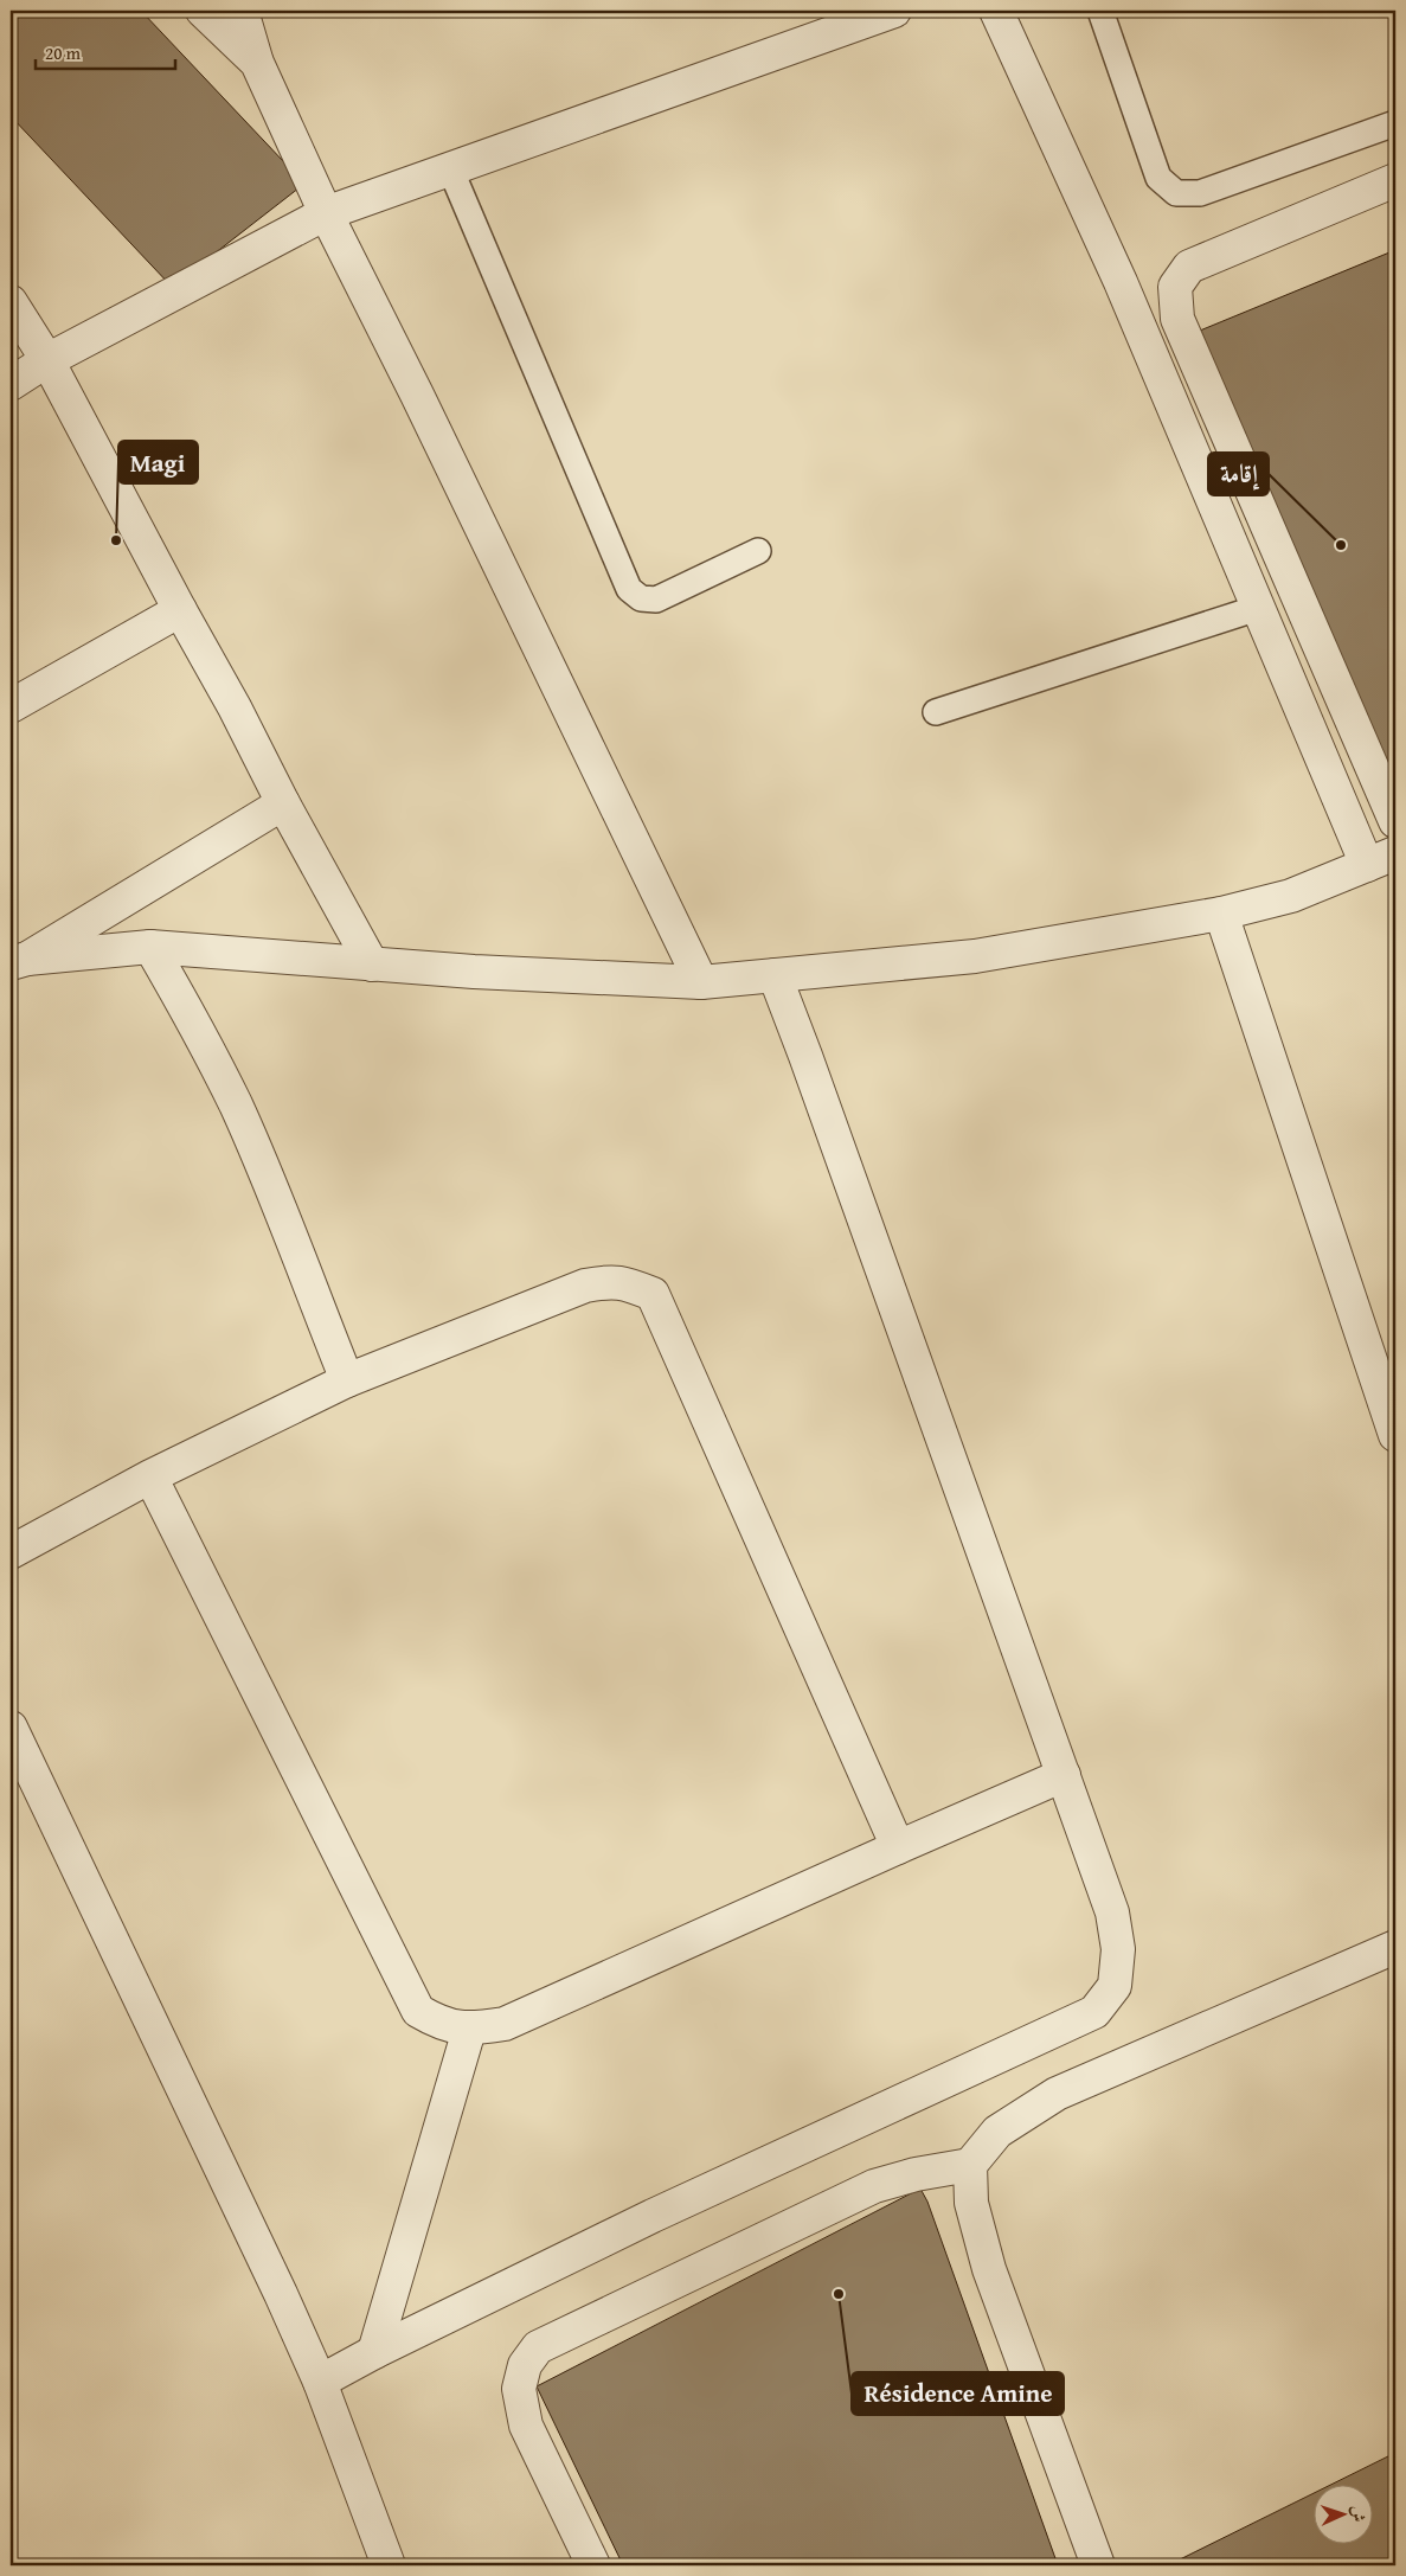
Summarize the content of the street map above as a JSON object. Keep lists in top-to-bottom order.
{
  "places": ["Magi", "إقامة", "Résidence Amine"],
  "scale_bar": "20 m",
  "north": "right"
}
